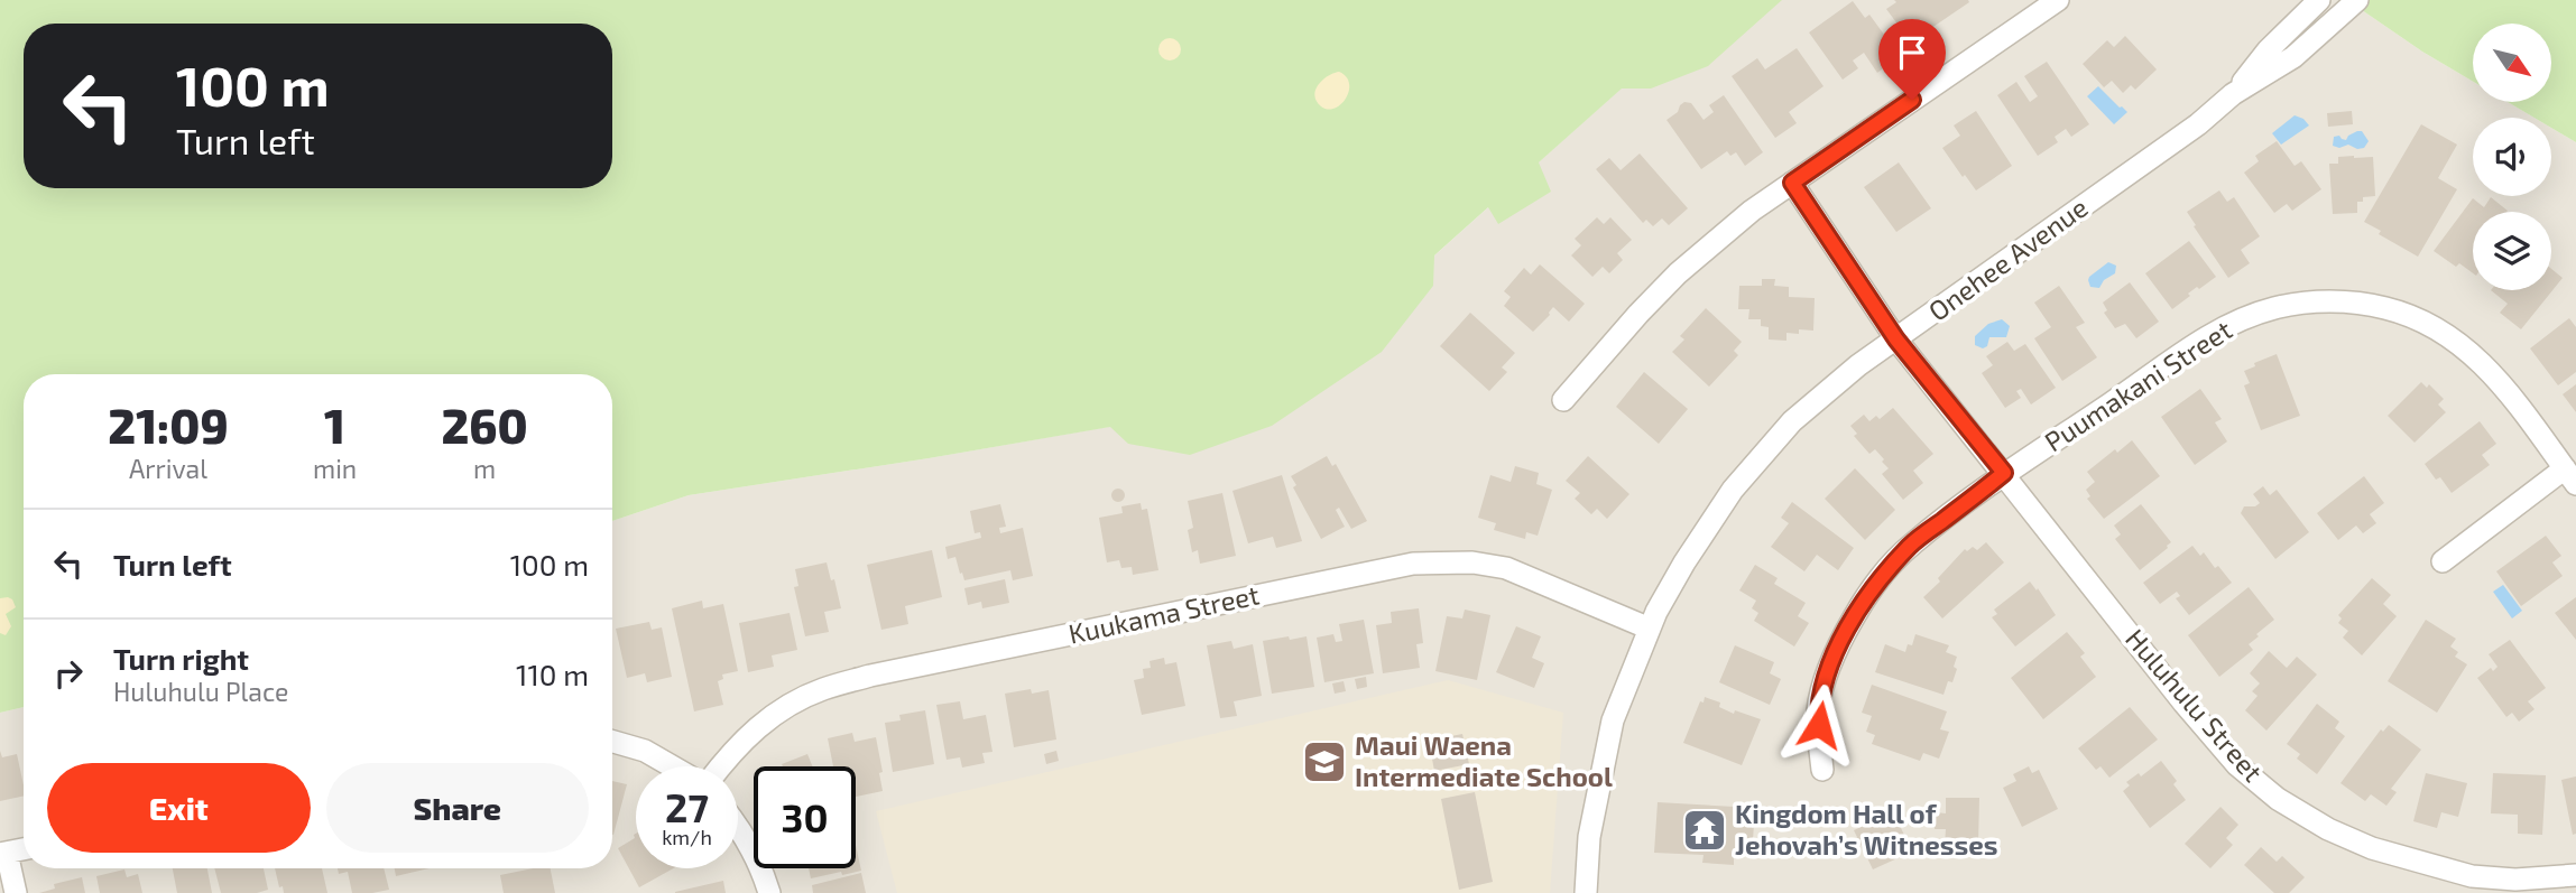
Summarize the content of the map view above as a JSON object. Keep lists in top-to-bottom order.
{
  "streets": {
    "street": [
      "Onehee Avenue",
      "Puumakani Street",
      "Kuukama Street",
      "Huluhulu Street"
    ]
  },
  "crossings": [
    ["Onehee Avenue", "Kuukama Street"],
    ["Onehee Avenue", "Huluhulu Street"],
    ["Puumakani Street", "Huluhulu Street"]
  ],
  "places": {
    "school or university": ["Maui Waena Intermediate School"],
    "temple": ["Kingdom Hall of Jehovah’s Witnesses"]
  },
  "north": "bottom right",
  "page": {
    "turn": ["100 m", "Turn left"],
    "eta": [
      "21:09",
      "Arrival",
      "1",
      "min",
      "260",
      "m"
    ],
    "list": [
      {
        "name": "Turn left",
        "value": "100 m"
      },
      {
        "name": "Turn right",
        "note": "Huluhulu Place",
        "value": "110 m"
      }
    ],
    "buttons": ["Exit", "Share"],
    "speed": "27 km/h",
    "limit": "30"
  }
}
